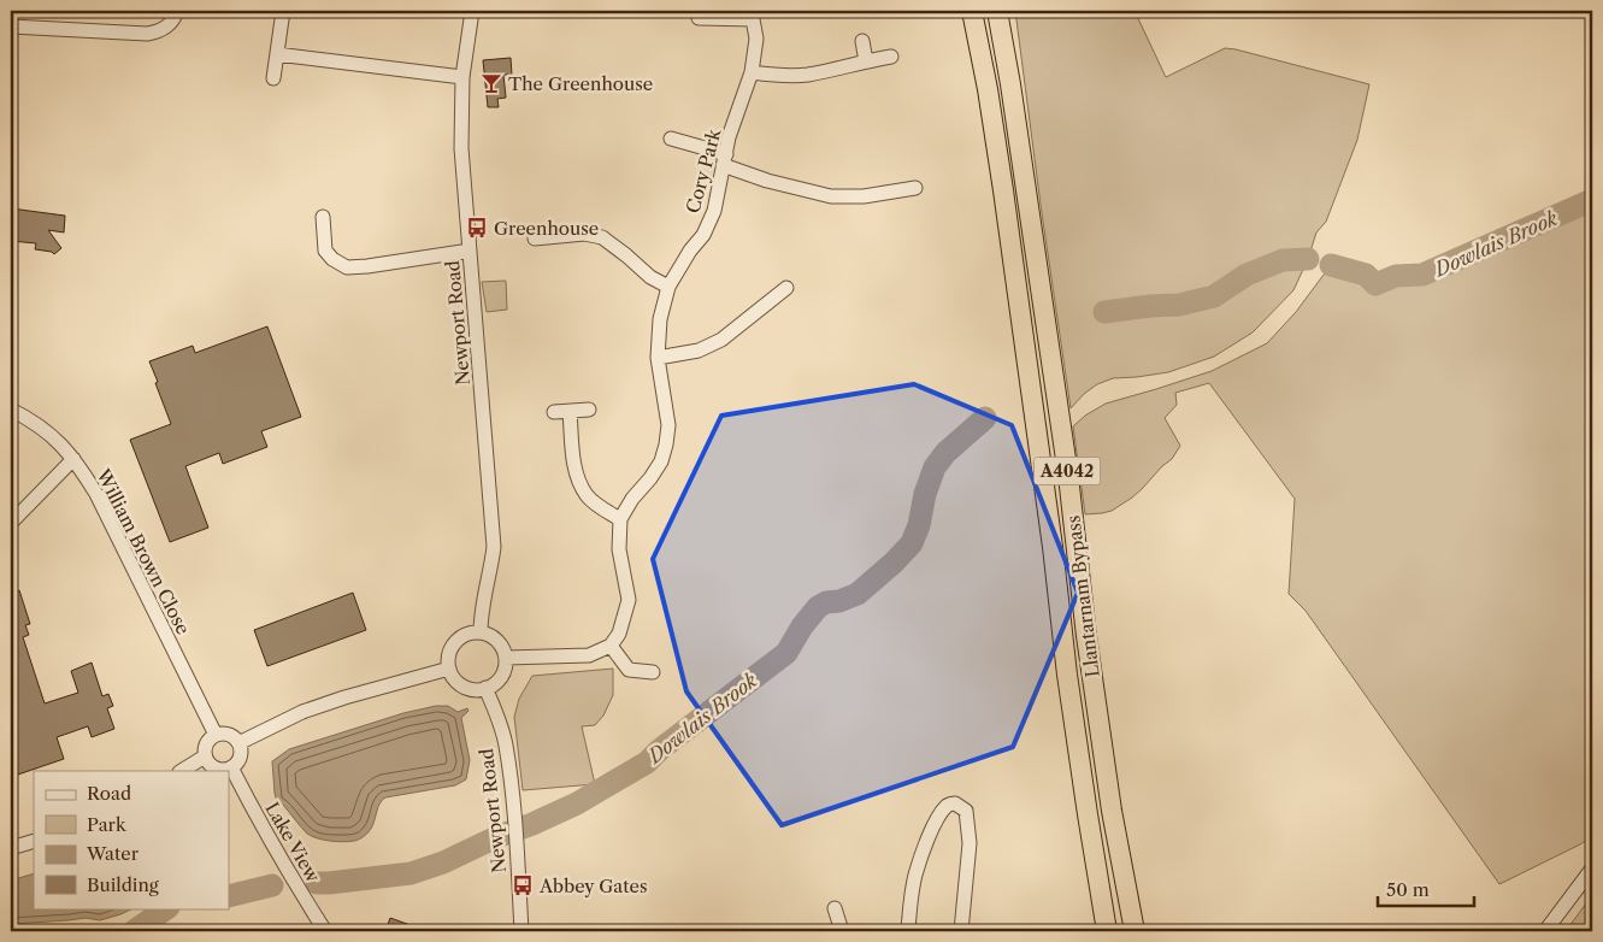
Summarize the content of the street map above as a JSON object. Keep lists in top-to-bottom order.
{
  "streets": {
    "highway": ["A4042", "Llantarnam Bypass"],
    "street": [
      "Cory Park",
      "Newport Road",
      "William Brown Close",
      "Lake View"
    ]
  },
  "crossings": [
    ["William Brown Close", "Lake View"]
  ],
  "water": ["Dowlais Brook"],
  "places": {
    "bar": ["The Greenhouse"],
    "bus stop": ["Greenhouse", "Abbey Gates"]
  },
  "legend": [
    "Road",
    "Park",
    "Water",
    "Building"
  ],
  "scale_bar": "50 m"
}
